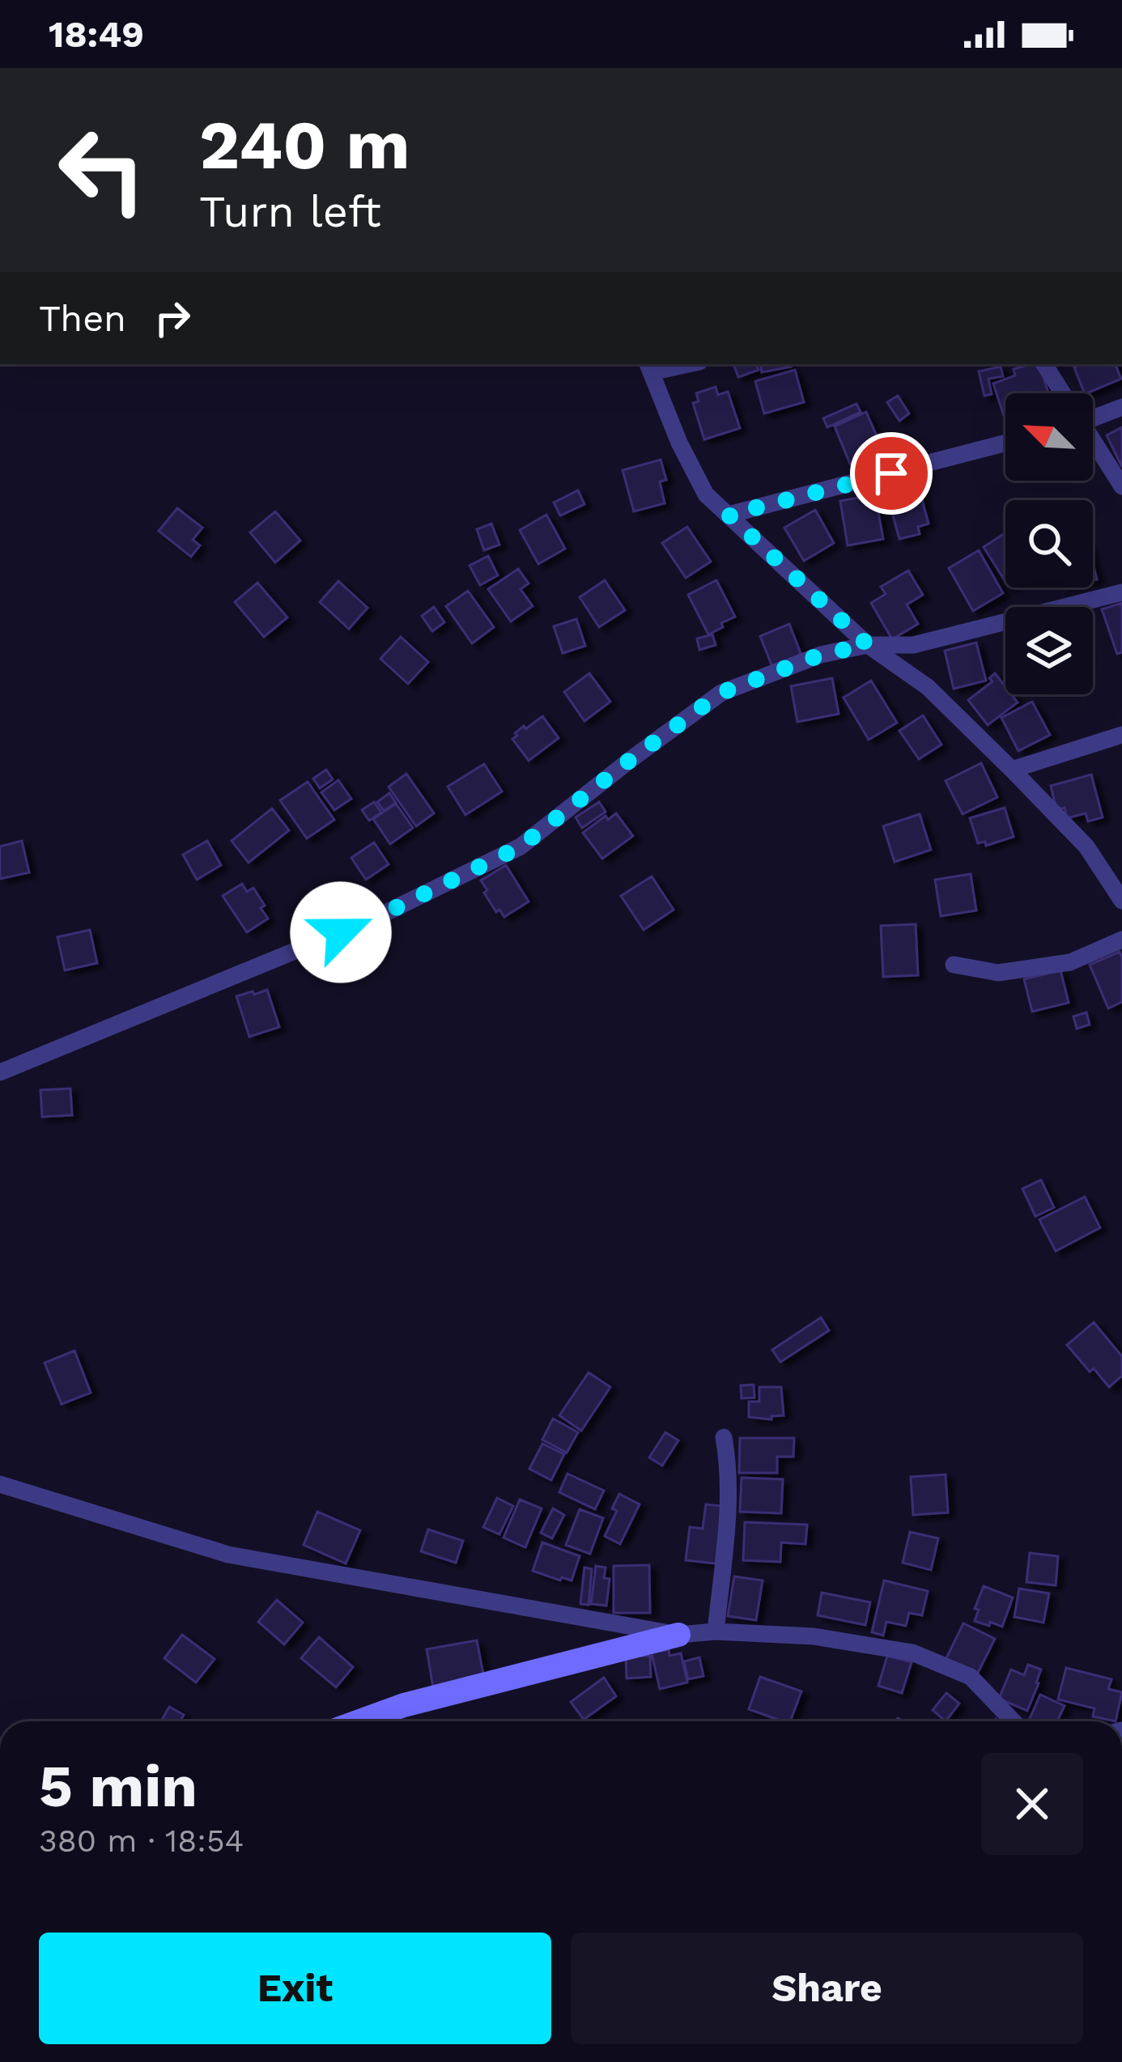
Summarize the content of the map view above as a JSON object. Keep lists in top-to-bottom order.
{
  "north": "top left",
  "page": {
    "status": "18:49",
    "turn": ["240 m", "Turn left"],
    "then": "Then",
    "heading": ["5 min", "380 m · 18:54"],
    "buttons": ["Exit", "Share"]
  }
}
